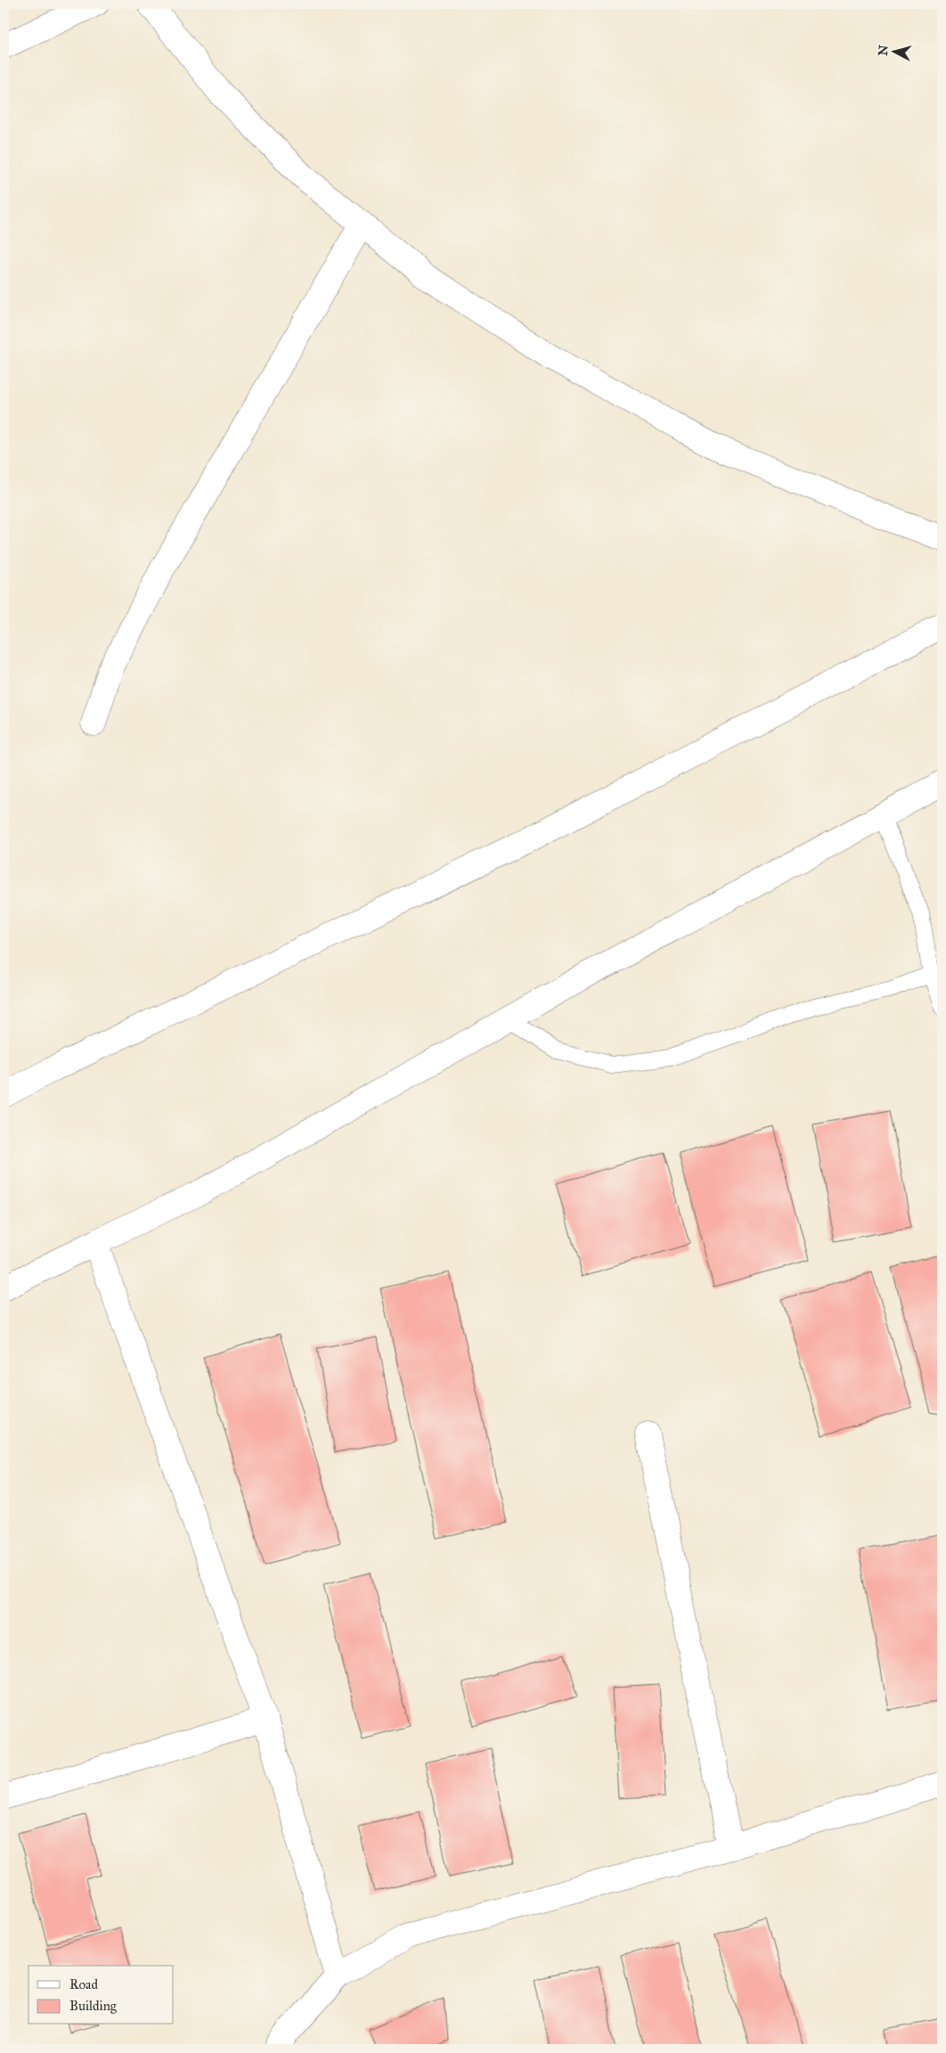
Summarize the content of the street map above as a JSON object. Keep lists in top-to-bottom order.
{
  "legend": ["Road", "Building"],
  "north": "left"
}
